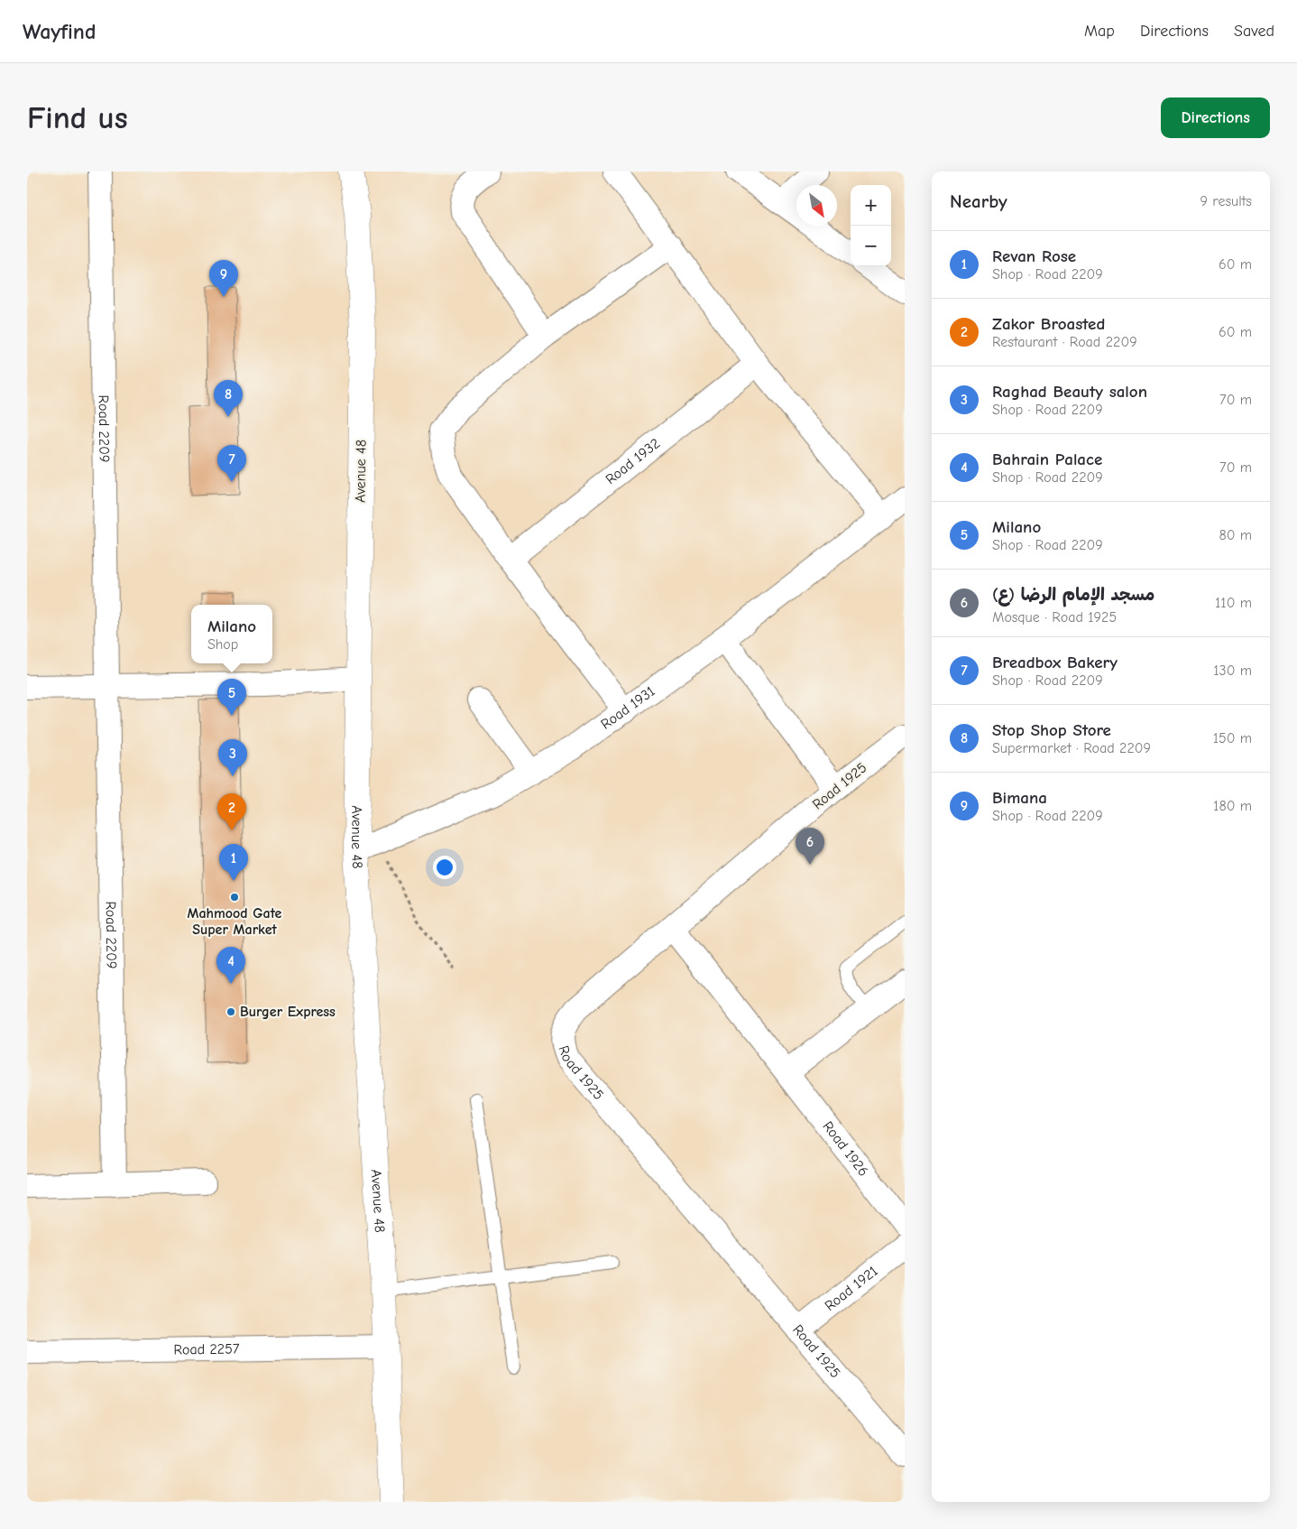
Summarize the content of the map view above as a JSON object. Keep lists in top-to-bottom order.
{
  "streets": {
    "street": [
      "Road 2209",
      "Road 1932",
      "Avenue 48",
      "Road 1931",
      "Road 1925",
      "Road 1926",
      "Road 1921",
      "Road 2257"
    ]
  },
  "crossings": [
    ["Avenue 48", "Road 1931"],
    ["Avenue 48", "Road 2257"],
    ["Road 1925", "Road 1926"],
    ["Road 1925", "Road 1921"]
  ],
  "places": ["Mahmood Gate Super Market", "Burger Express"],
  "north": "bottom right",
  "page": {
    "header": "Wayfind",
    "nav": ["Map", "Directions", "Saved"],
    "buttons": "Directions",
    "title": "Find us",
    "heading": ["Nearby", "9 results"],
    "map_buttons": ["+", "−"],
    "list": [
      {
        "mark": "1",
        "name": "Revan Rose",
        "note": "Shop · Road 2209",
        "value": "60 m"
      },
      {
        "mark": "2",
        "name": "Zakor Broasted",
        "note": "Restaurant · Road 2209",
        "value": "60 m"
      },
      {
        "mark": "3",
        "name": "Raghad Beauty salon",
        "note": "Shop · Road 2209",
        "value": "70 m"
      },
      {
        "mark": "4",
        "name": "Bahrain Palace",
        "note": "Shop · Road 2209",
        "value": "70 m"
      },
      {
        "mark": "5",
        "name": "Milano",
        "note": "Shop · Road 2209",
        "value": "80 m"
      },
      {
        "mark": "6",
        "name": "مسجد الإمام الرضا (ع)",
        "note": "Mosque · Road 1925",
        "value": "110 m"
      },
      {
        "mark": "7",
        "name": "Breadbox Bakery",
        "note": "Shop · Road 2209",
        "value": "130 m"
      },
      {
        "mark": "8",
        "name": "Stop Shop Store",
        "note": "Supermarket · Road 2209",
        "value": "150 m"
      },
      {
        "mark": "9",
        "name": "Bimana",
        "note": "Shop · Road 2209",
        "value": "180 m"
      }
    ],
    "pins": [
      "9",
      "8",
      "7",
      "5",
      "3",
      "2",
      "6",
      "1",
      "4"
    ],
    "popup": ["Milano", "Shop"]
  }
}
